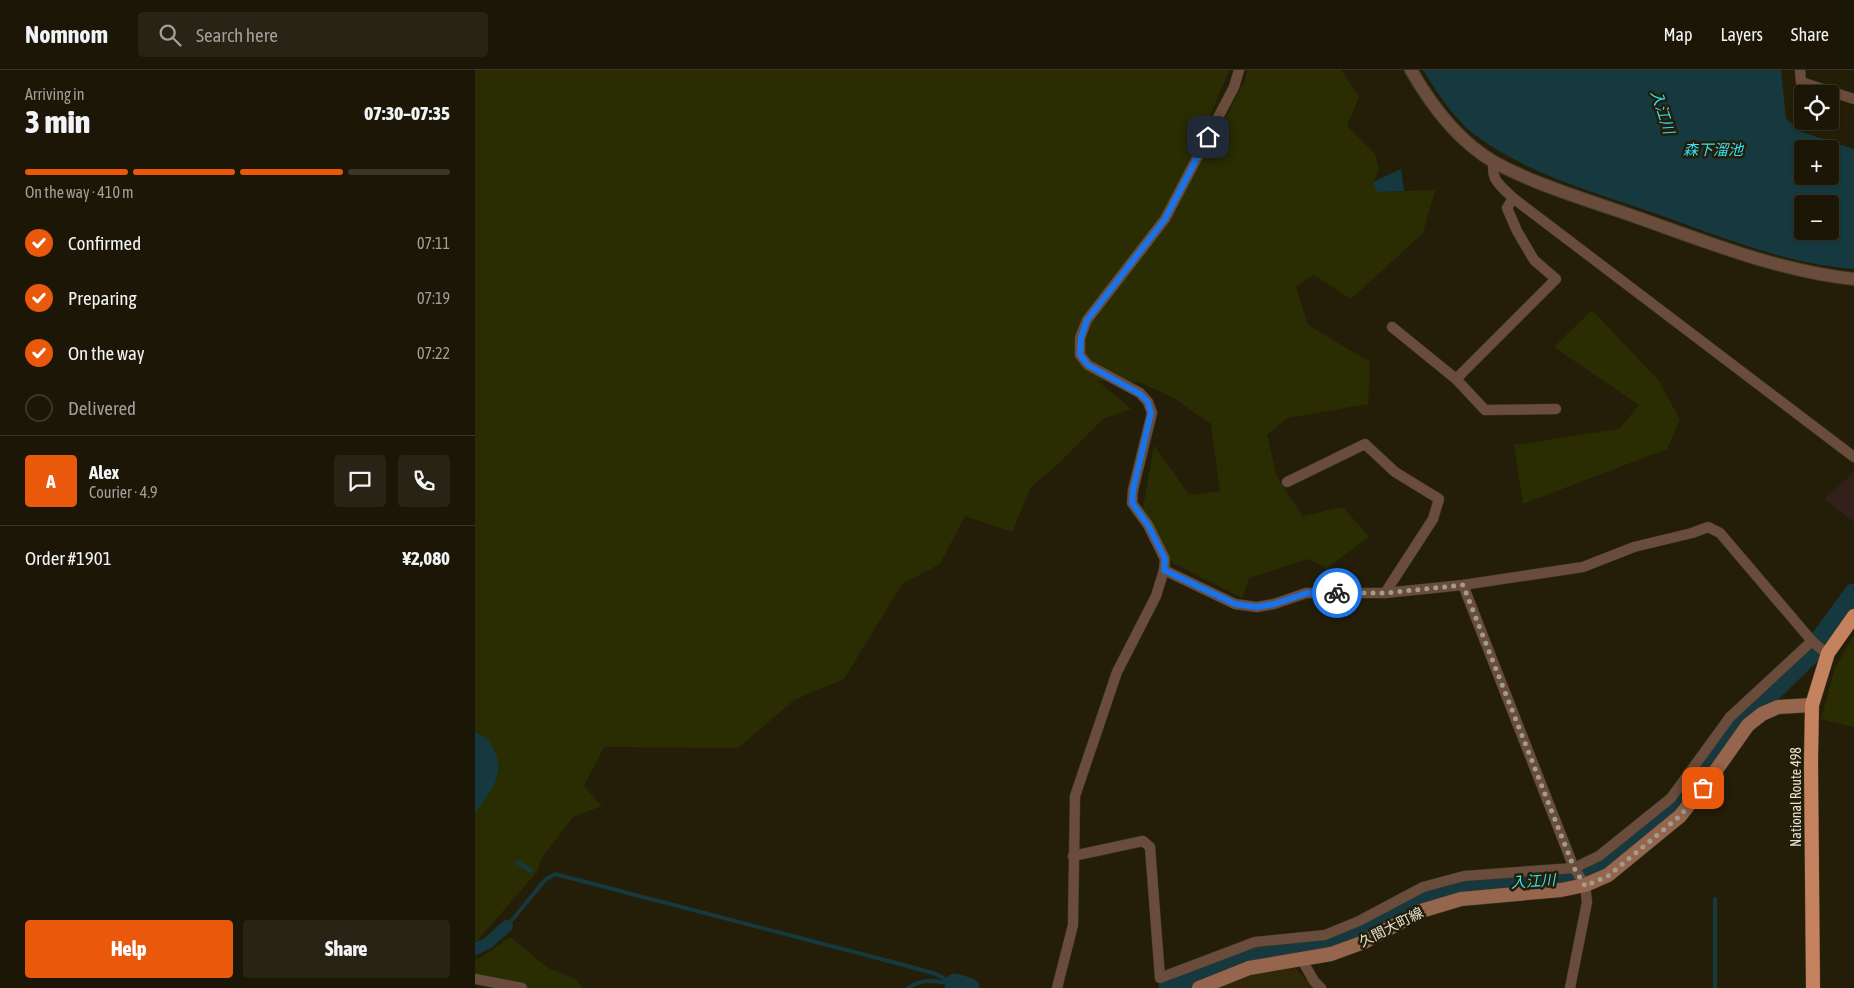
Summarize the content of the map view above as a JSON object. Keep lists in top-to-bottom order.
{
  "streets": {
    "highway": ["National Route 498"],
    "main road": ["久間大町線"]
  },
  "crossings": [
    ["National Route 498", "久間大町線"]
  ],
  "water": ["入江川", "森下溜池"],
  "page": {
    "header": "Nomnom",
    "search": "Search here",
    "nav": ["Map", "Layers", "Share"],
    "heading": ["3 min", "Arriving in", "07:30–07:35"],
    "panel": [
      "Alex",
      "Courier · 4.9",
      "Order #1901",
      "¥2,080"
    ],
    "map_buttons": ["+", "−"],
    "bar": "On the way · 410 m",
    "list": [
      ["Confirmed", "07:11"],
      ["Preparing", "07:19"],
      ["On the way", "07:22"],
      "Delivered"
    ],
    "round": "A",
    "buttons": ["Help", "Share"]
  }
}
